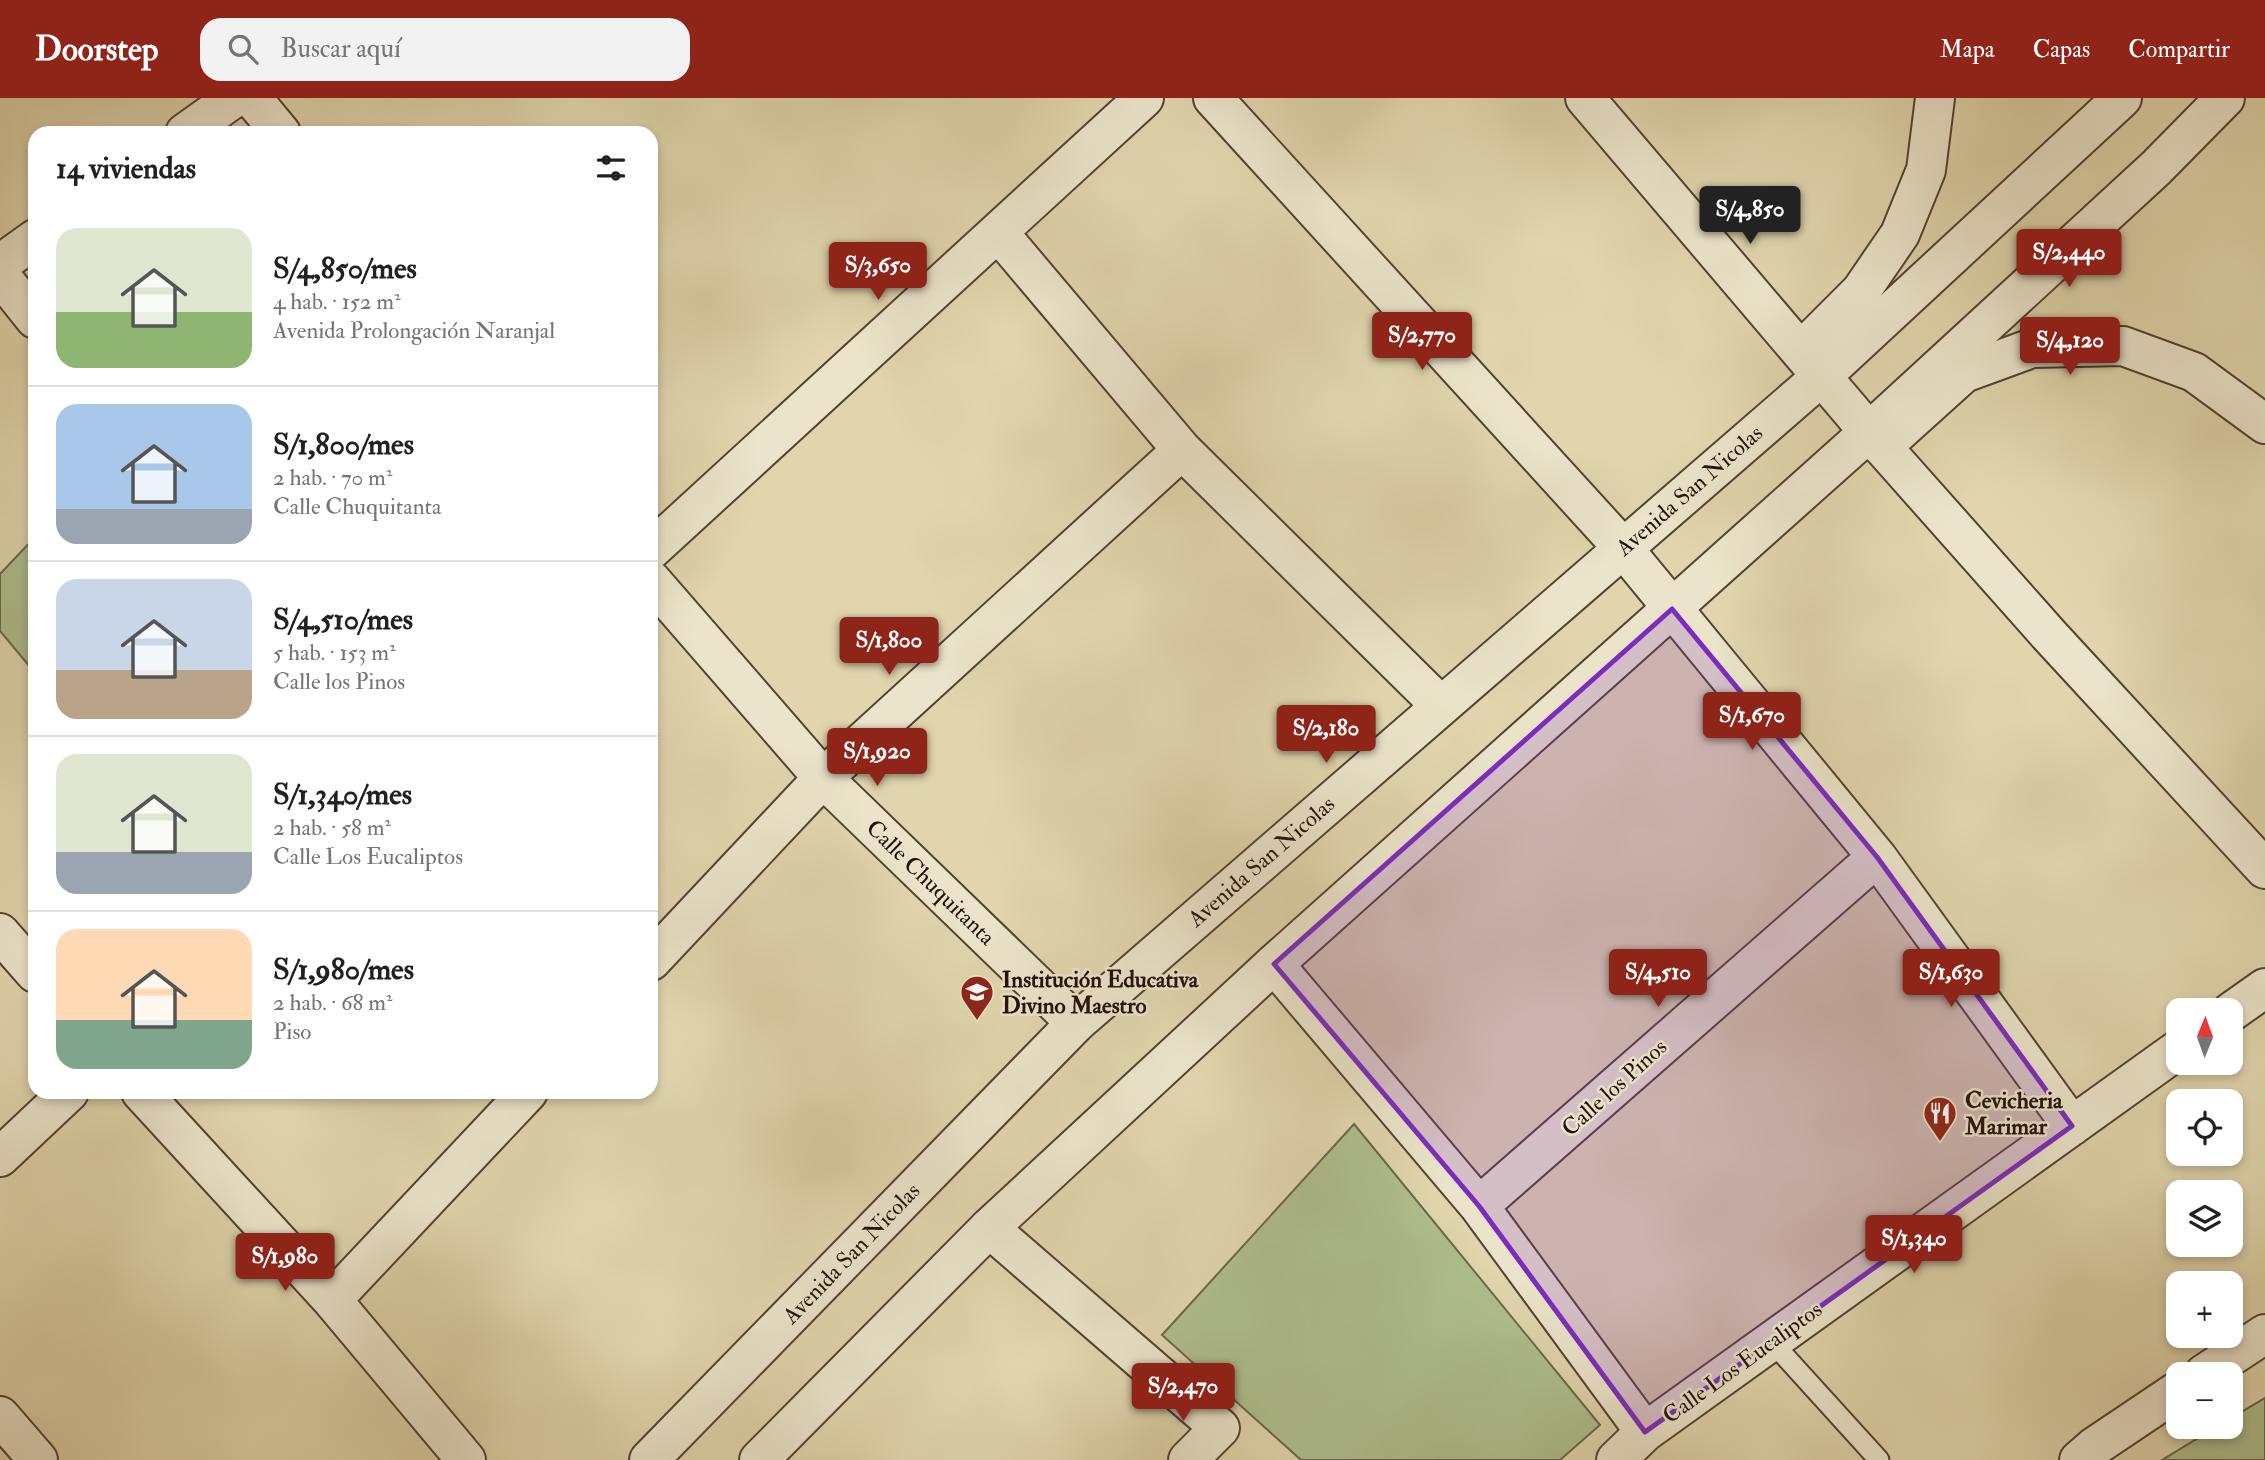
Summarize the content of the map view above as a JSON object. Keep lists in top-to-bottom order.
{
  "streets": {
    "street": [
      "Avenida San Nicolas",
      "Calle Chuquitanta",
      "Calle los Pinos",
      "Calle Los Eucaliptos"
    ]
  },
  "crossings": [
    ["Avenida San Nicolas", "Calle Chuquitanta"]
  ],
  "places": {
    "school or university": ["Institución Educativa Divino Maestro"],
    "restaurant": ["Cevicheria Marimar"]
  },
  "north": "top",
  "page": {
    "header": "Doorstep",
    "search": "Buscar aquí",
    "nav": ["Mapa", "Capas", "Compartir"],
    "heading": "14 viviendas",
    "price": [
      "S/4,850",
      "S/2,440",
      "S/3,650",
      "S/2,770",
      "S/4,120",
      "S/1,800",
      "S/1,670",
      "S/2,180",
      "S/1,920",
      "S/4,510",
      "S/1,630",
      "S/1,340",
      "S/1,980",
      "S/2,470"
    ],
    "list": [
      {
        "name": "S/4,850/mes",
        "note": "4 hab. · 152 m² · Avenida Prolongación Naranjal"
      },
      {
        "name": "S/1,800/mes",
        "note": "2 hab. · 70 m² · Calle Chuquitanta"
      },
      {
        "name": "S/4,510/mes",
        "note": "5 hab. · 153 m² · Calle los Pinos"
      },
      {
        "name": "S/1,340/mes",
        "note": "2 hab. · 58 m² · Calle Los Eucaliptos"
      },
      {
        "name": "S/1,980/mes",
        "note": "2 hab. · 68 m² · Piso"
      }
    ],
    "map_buttons": ["+", "−"]
  }
}
